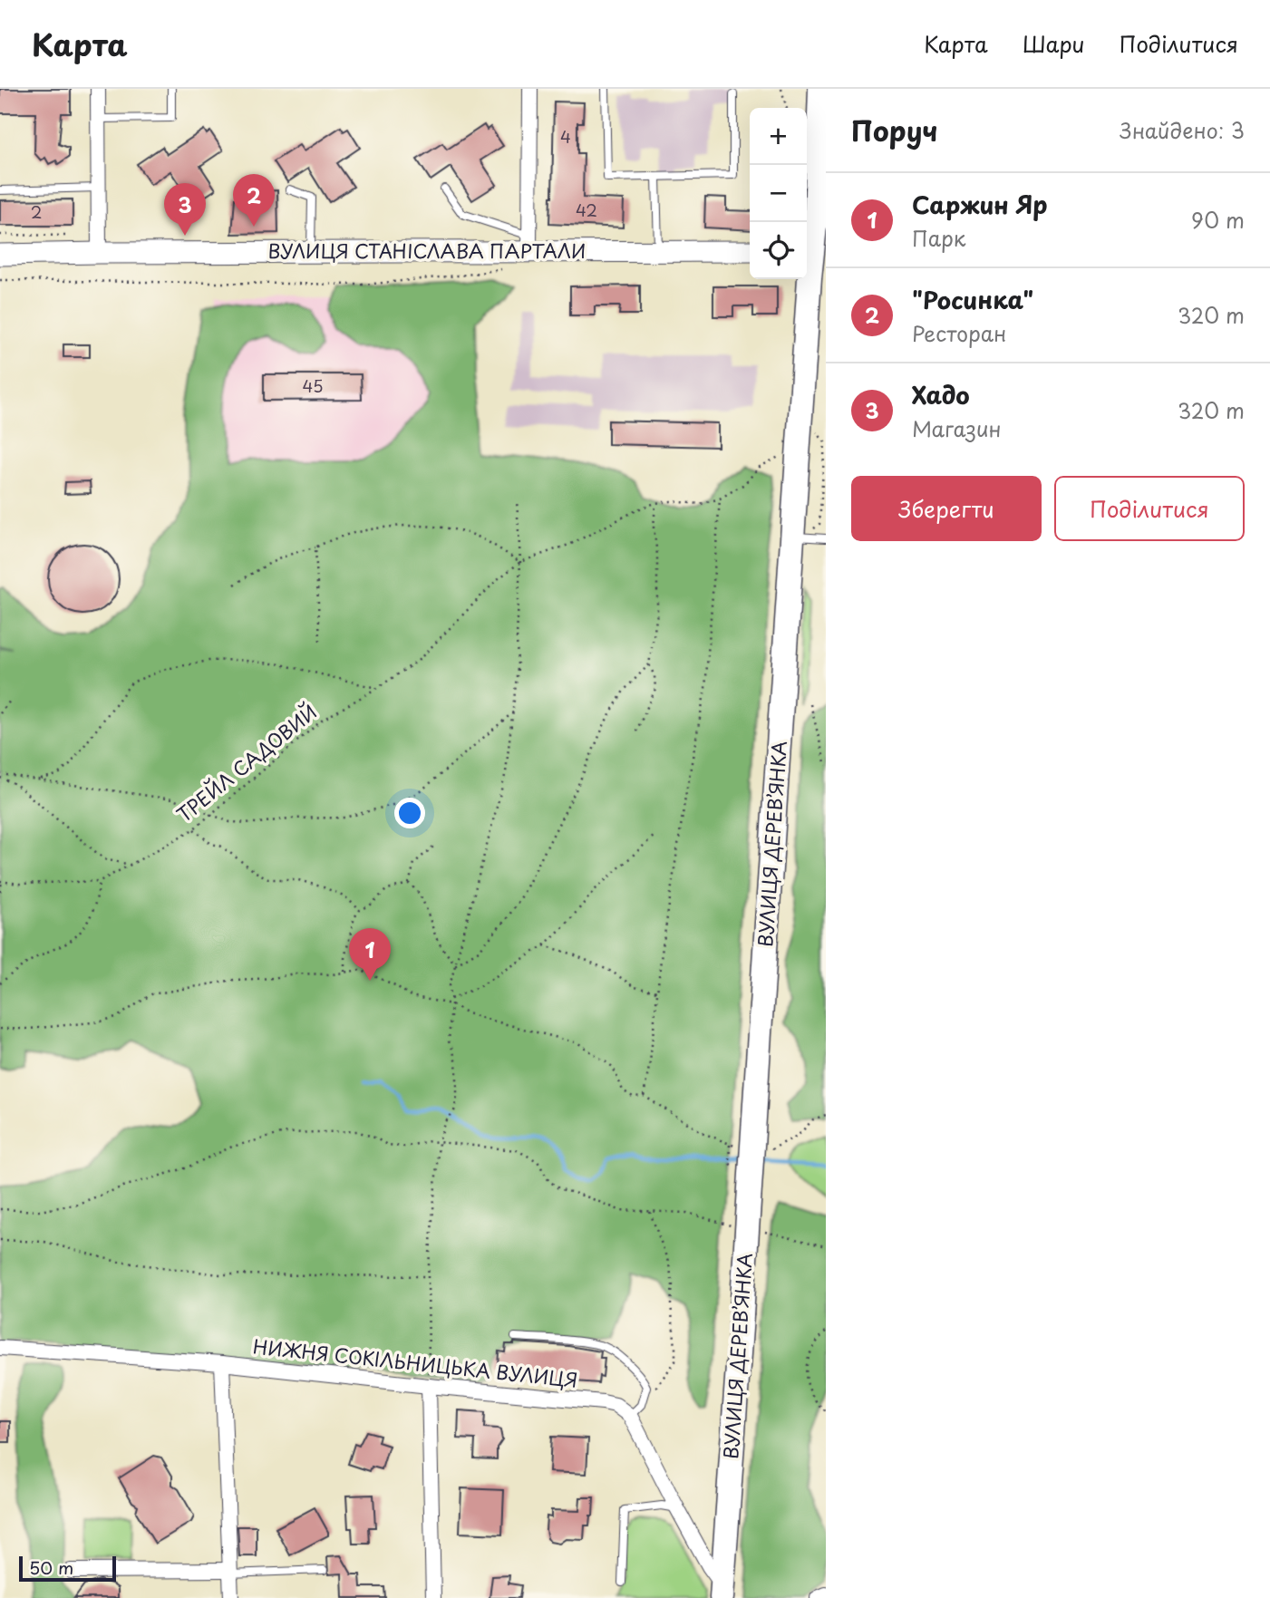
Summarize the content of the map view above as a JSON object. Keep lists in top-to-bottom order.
{
  "streets": {
    "main road": ["ВУЛИЦЯ ДЕРЕВ’ЯНКА"],
    "street": ["ВУЛИЦЯ СТАНІСЛАВА ПАРТАЛИ", "НИЖНЯ СОКІЛЬНИЦЬКА ВУЛИЦЯ"],
    "path": ["ТРЕЙЛ САДОВИЙ"]
  },
  "house_numbers": [
    "4",
    "42",
    "2",
    "45"
  ],
  "scale_bar": "50 m",
  "page": {
    "header": "Карта",
    "nav": ["Карта", "Шари", "Поділитися"],
    "heading": ["Поруч", "Знайдено: 3"],
    "map_buttons": ["+", "−"],
    "list": [
      {
        "mark": "1",
        "name": "Саржин Яр",
        "note": "Парк",
        "value": "90 m"
      },
      {
        "mark": "2",
        "name": "\"Росинка\"",
        "note": "Ресторан",
        "value": "320 m"
      },
      {
        "mark": "3",
        "name": "Хадо",
        "note": "Магазин",
        "value": "320 m"
      }
    ],
    "pins": ["2", "3", "1"],
    "buttons": ["Зберегти", "Поділитися"],
    "scale": "50 m"
  }
}
